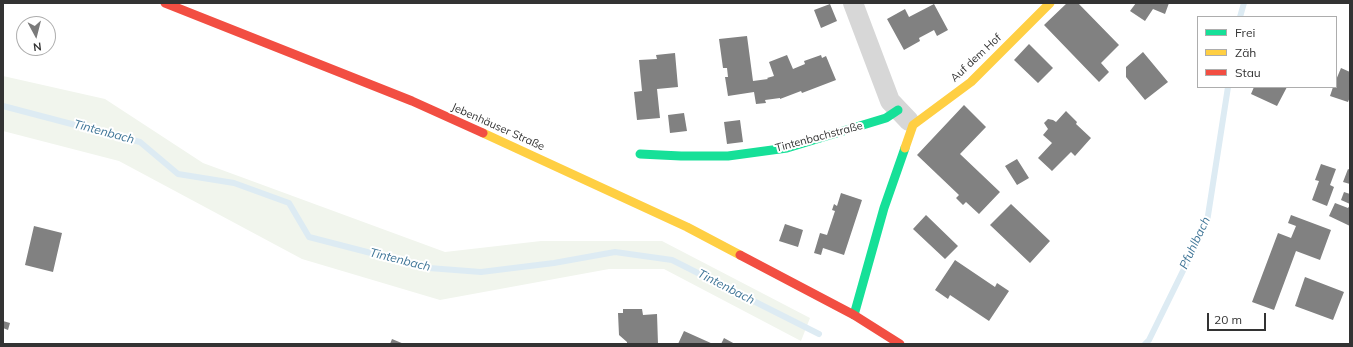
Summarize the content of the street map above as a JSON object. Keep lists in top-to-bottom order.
{
  "streets": {
    "street": ["Auf dem Hof", "Jebenhäuser Straße", "Tintenbachstraße"]
  },
  "water": ["Tintenbach", "Pfuhlbach"],
  "legend": ["Frei", "Zäh", "Stau"],
  "scale_bar": "20 m",
  "north": "bottom"
}
